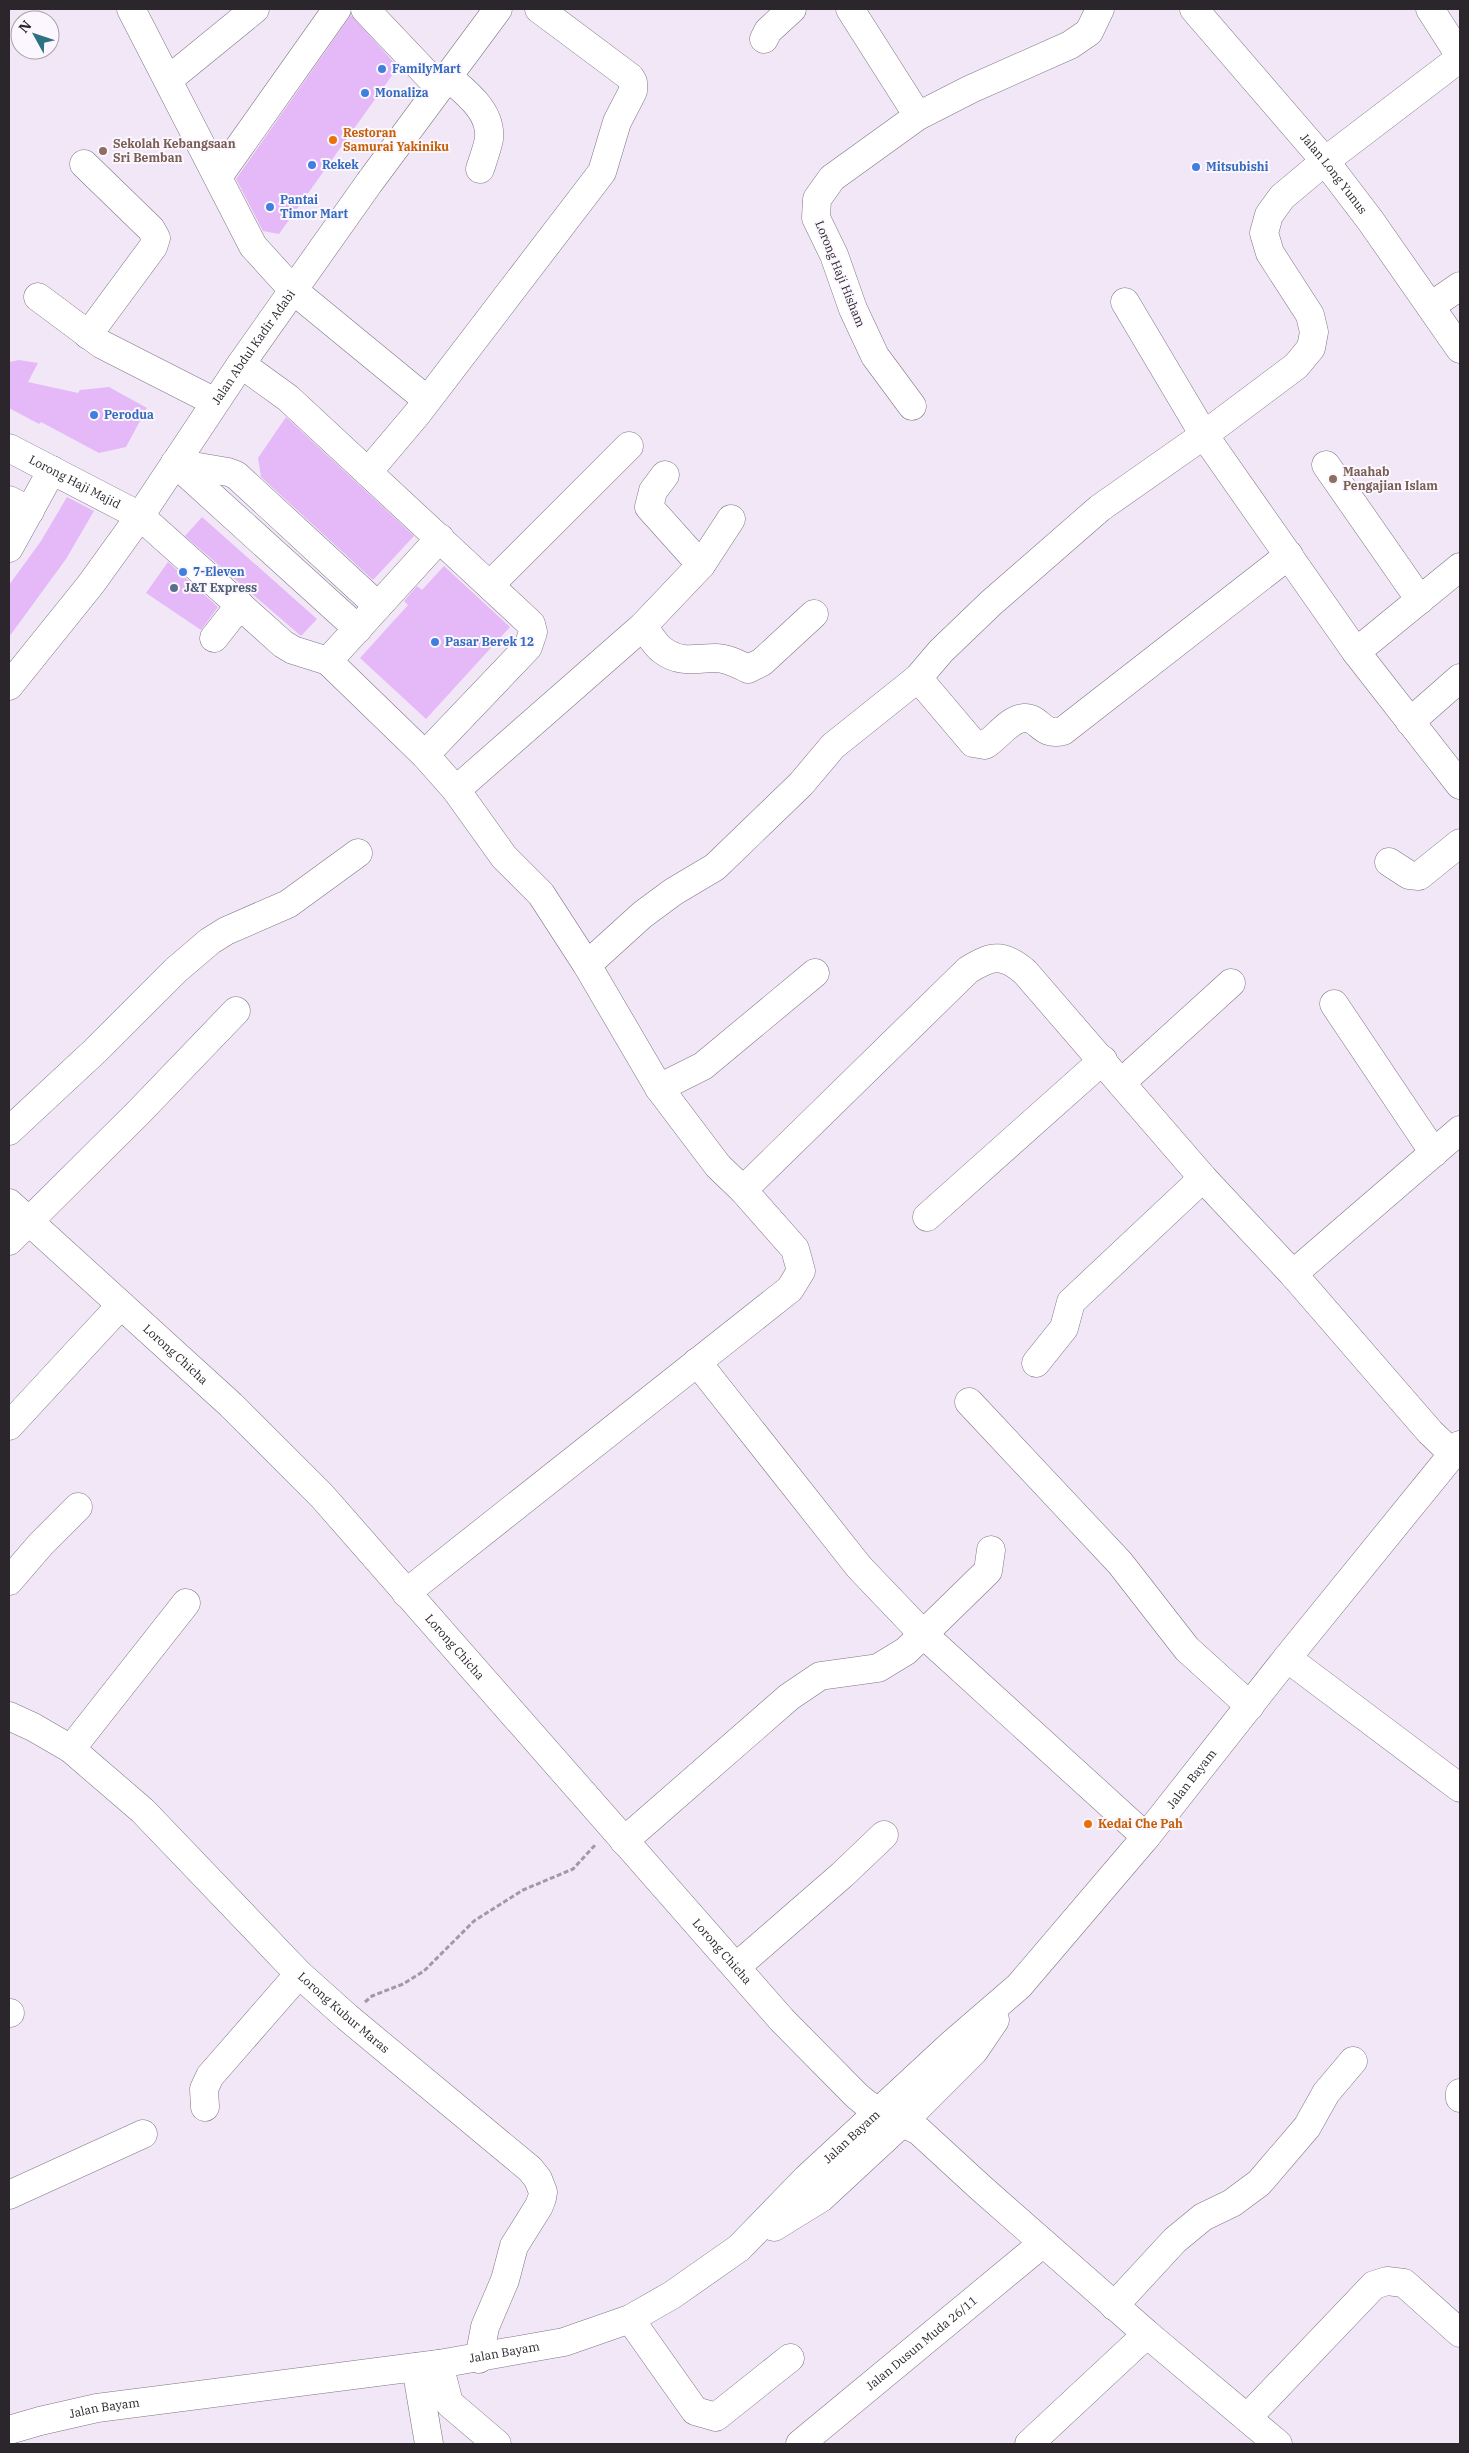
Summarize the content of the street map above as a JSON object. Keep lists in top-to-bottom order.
{
  "streets": {
    "street": [
      "Jalan Long Yunus",
      "Lorong Haji Hisham",
      "Jalan Abdul Kadir Adabi",
      "Lorong Haji Majid",
      "Lorong Chicha",
      "Jalan Bayam",
      "Lorong Kubur Maras",
      "Jalan Dusun Muda 26/11"
    ]
  },
  "crossings": [
    ["Jalan Abdul Kadir Adabi", "Lorong Haji Majid"],
    ["Lorong Chicha", "Jalan Bayam"],
    ["Lorong Chicha", "Jalan Dusun Muda 26/11"],
    ["Jalan Bayam", "Lorong Kubur Maras"]
  ],
  "places": [
    "FamilyMart",
    "Monaliza",
    "Restoran Samurai Yakiniku",
    "Sekolah Kebangsaan Sri Bemban",
    "Rekek",
    "Mitsubishi",
    "Pantai Timor Mart",
    "Perodua",
    "Maahab Pengajian Islam",
    "7-Eleven",
    "J&T Express",
    "Pasar Berek 12",
    "Kedai Che Pah"
  ],
  "north": "top left"
}
